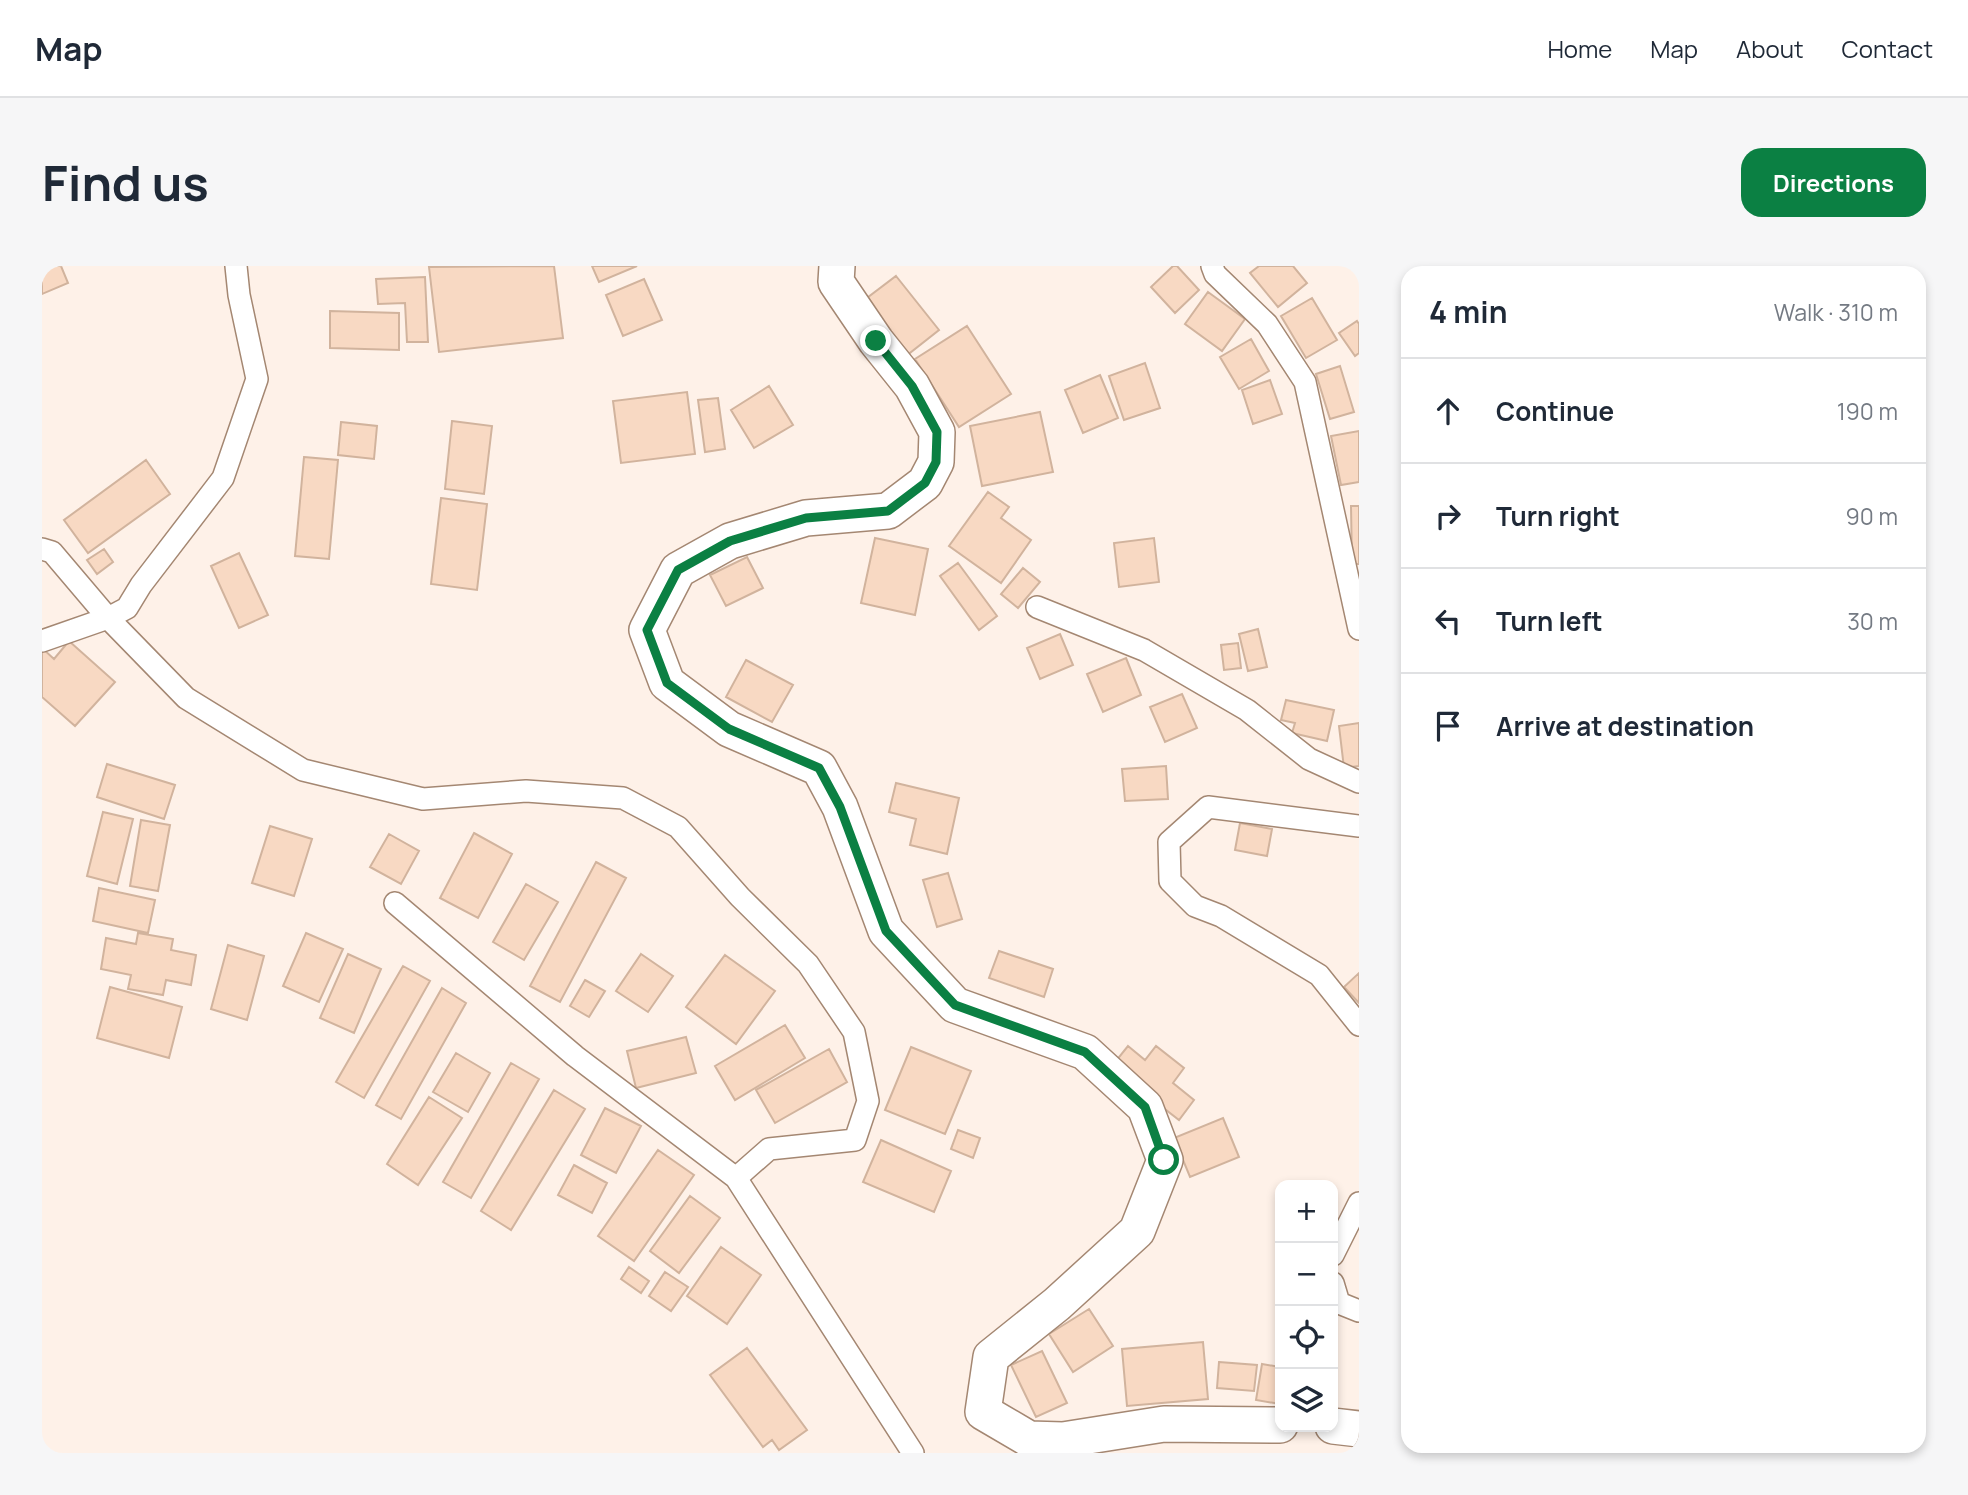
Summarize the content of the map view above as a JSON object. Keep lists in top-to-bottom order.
{
  "page": {
    "header": "Map",
    "nav": [
      "Home",
      "Map",
      "About",
      "Contact"
    ],
    "buttons": "Directions",
    "title": "Find us",
    "heading": ["4 min", "Walk · 310 m"],
    "list": [
      ["Continue", "190 m"],
      ["Turn right", "90 m"],
      ["Turn left", "30 m"],
      "Arrive at destination"
    ],
    "map_buttons": ["+", "−"]
  }
}
